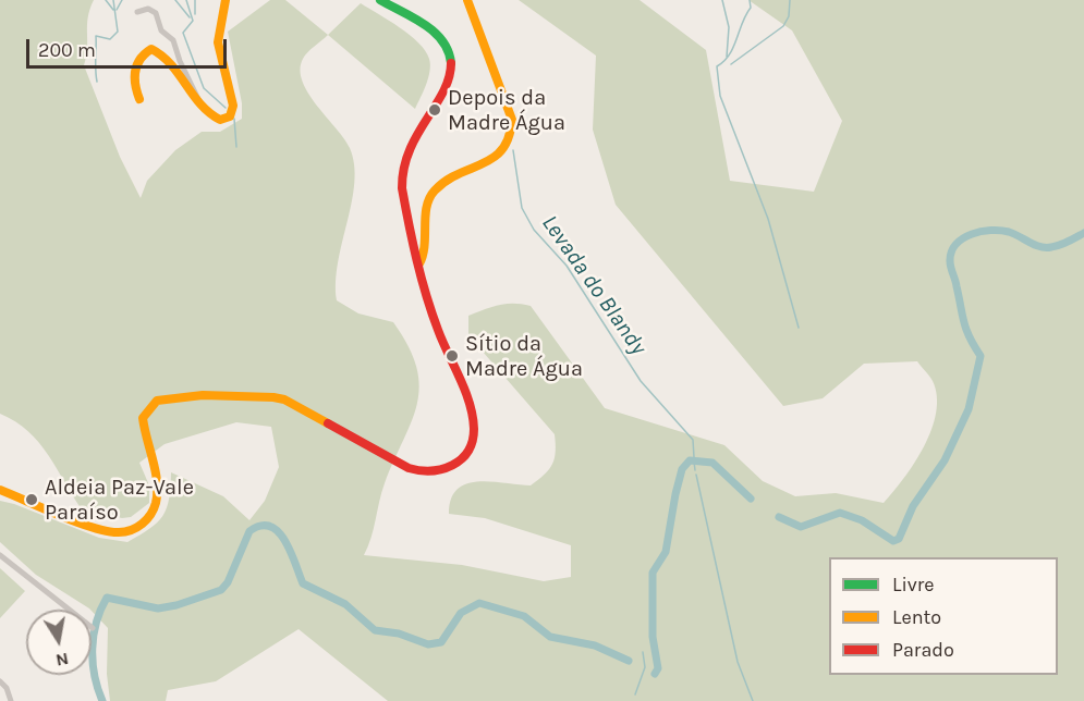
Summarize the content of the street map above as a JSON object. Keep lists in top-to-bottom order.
{
  "water": ["Levada do Blandy"],
  "places": ["Depois da Madre Água", "Sítio da Madre Água", "Aldeia Paz-Vale Paraíso"],
  "legend": ["Livre", "Lento", "Parado"],
  "scale_bar": "200 m",
  "north": "bottom"
}
